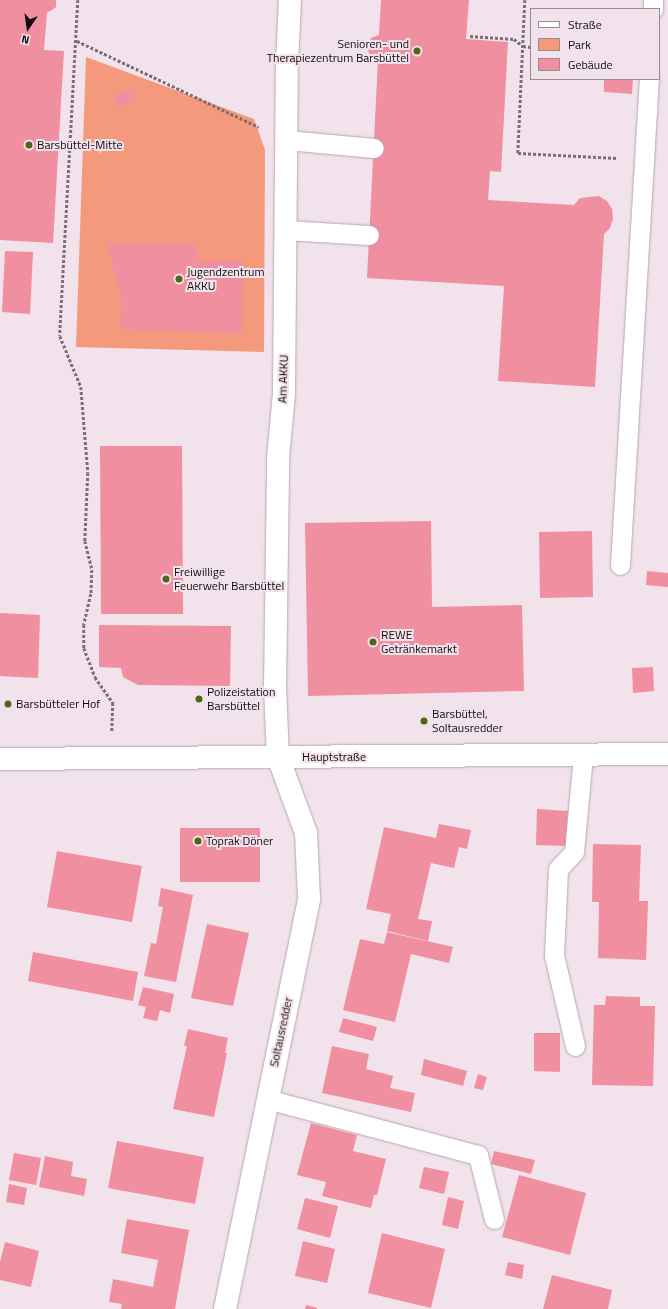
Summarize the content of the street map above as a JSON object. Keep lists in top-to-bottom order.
{
  "streets": {
    "street": ["Am AKKU", "Hauptstraße", "Soltausredder"]
  },
  "crossings": [
    ["Am AKKU", "Hauptstraße"],
    ["Am AKKU", "Soltausredder"],
    ["Hauptstraße", "Soltausredder"]
  ],
  "places": [
    "Senioren- und Therapiezentrum Barsbüttel",
    "Barsbüttel-Mitte",
    "Jugendzentrum AKKU",
    "Freiwillige Feuerwehr Barsbüttel",
    "REWE Getränkemarkt",
    "Polizeistation Barsbüttel",
    "Barsbütteler Hof",
    "Barsbüttel, Soltausredder",
    "Toprak Döner"
  ],
  "legend": ["Straße", "Park", "Gebäude"],
  "north": "bottom"
}
